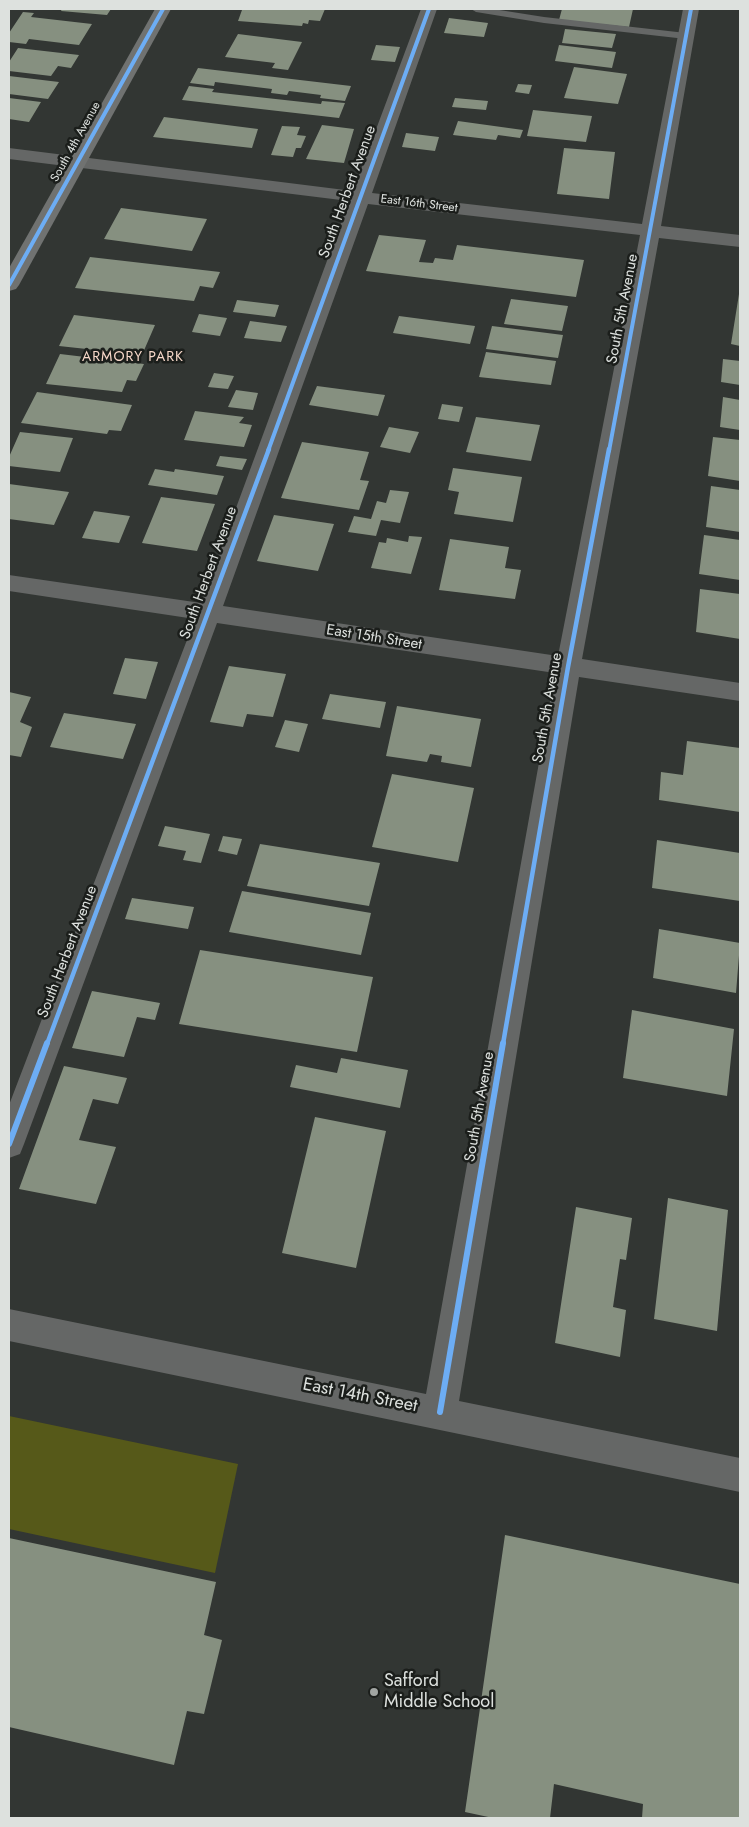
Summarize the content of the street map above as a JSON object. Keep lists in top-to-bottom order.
{
  "streets": {
    "street": [
      "South 4th Avenue",
      "South Herbert Avenue",
      "East 16th Street",
      "South 5th Avenue",
      "East 15th Street",
      "East 14th Street"
    ]
  },
  "crossings": [
    ["South 4th Avenue", "East 16th Street"],
    ["South Herbert Avenue", "East 16th Street"],
    ["South Herbert Avenue", "East 15th Street"],
    ["East 16th Street", "South 5th Avenue"],
    ["South 5th Avenue", "East 15th Street"],
    ["South 5th Avenue", "East 14th Street"]
  ],
  "districts": ["ARMORY PARK"],
  "places": ["Safford Middle School"]
}
